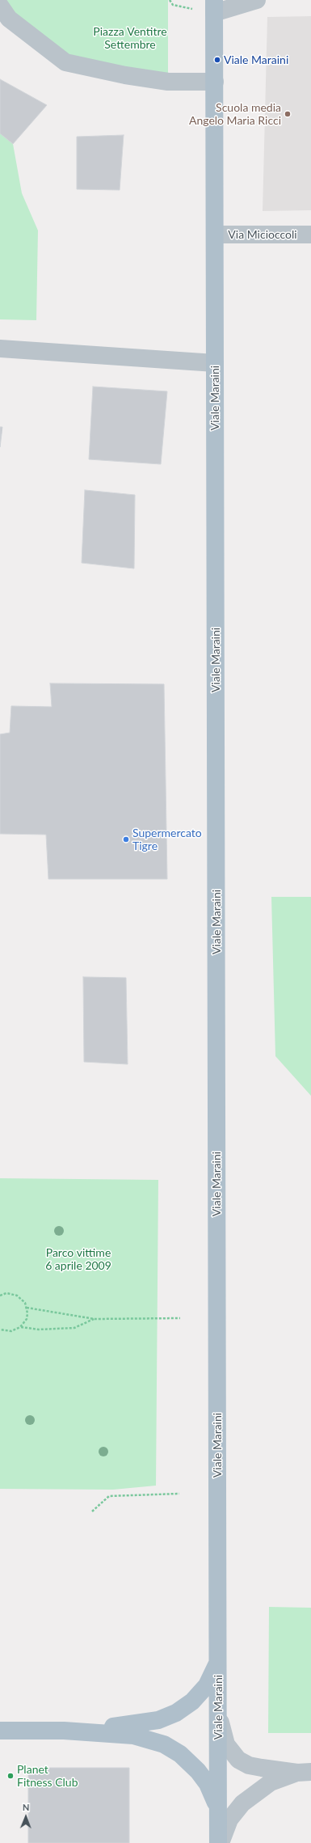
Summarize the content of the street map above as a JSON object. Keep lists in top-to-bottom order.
{
  "streets": {
    "main road": ["Viale Maraini"],
    "street": ["Via Micioccoli"]
  },
  "crossings": [
    ["Via Micioccoli", "Viale Maraini"]
  ],
  "parks": ["Piazza Ventitre Settembre", "Parco vittime 6 aprile 2009"],
  "places": [
    "Viale Maraini",
    "Scuola media Angelo Maria Ricci",
    "Supermercato Tigre",
    "Planet Fitness Club"
  ],
  "north": "top"
}
